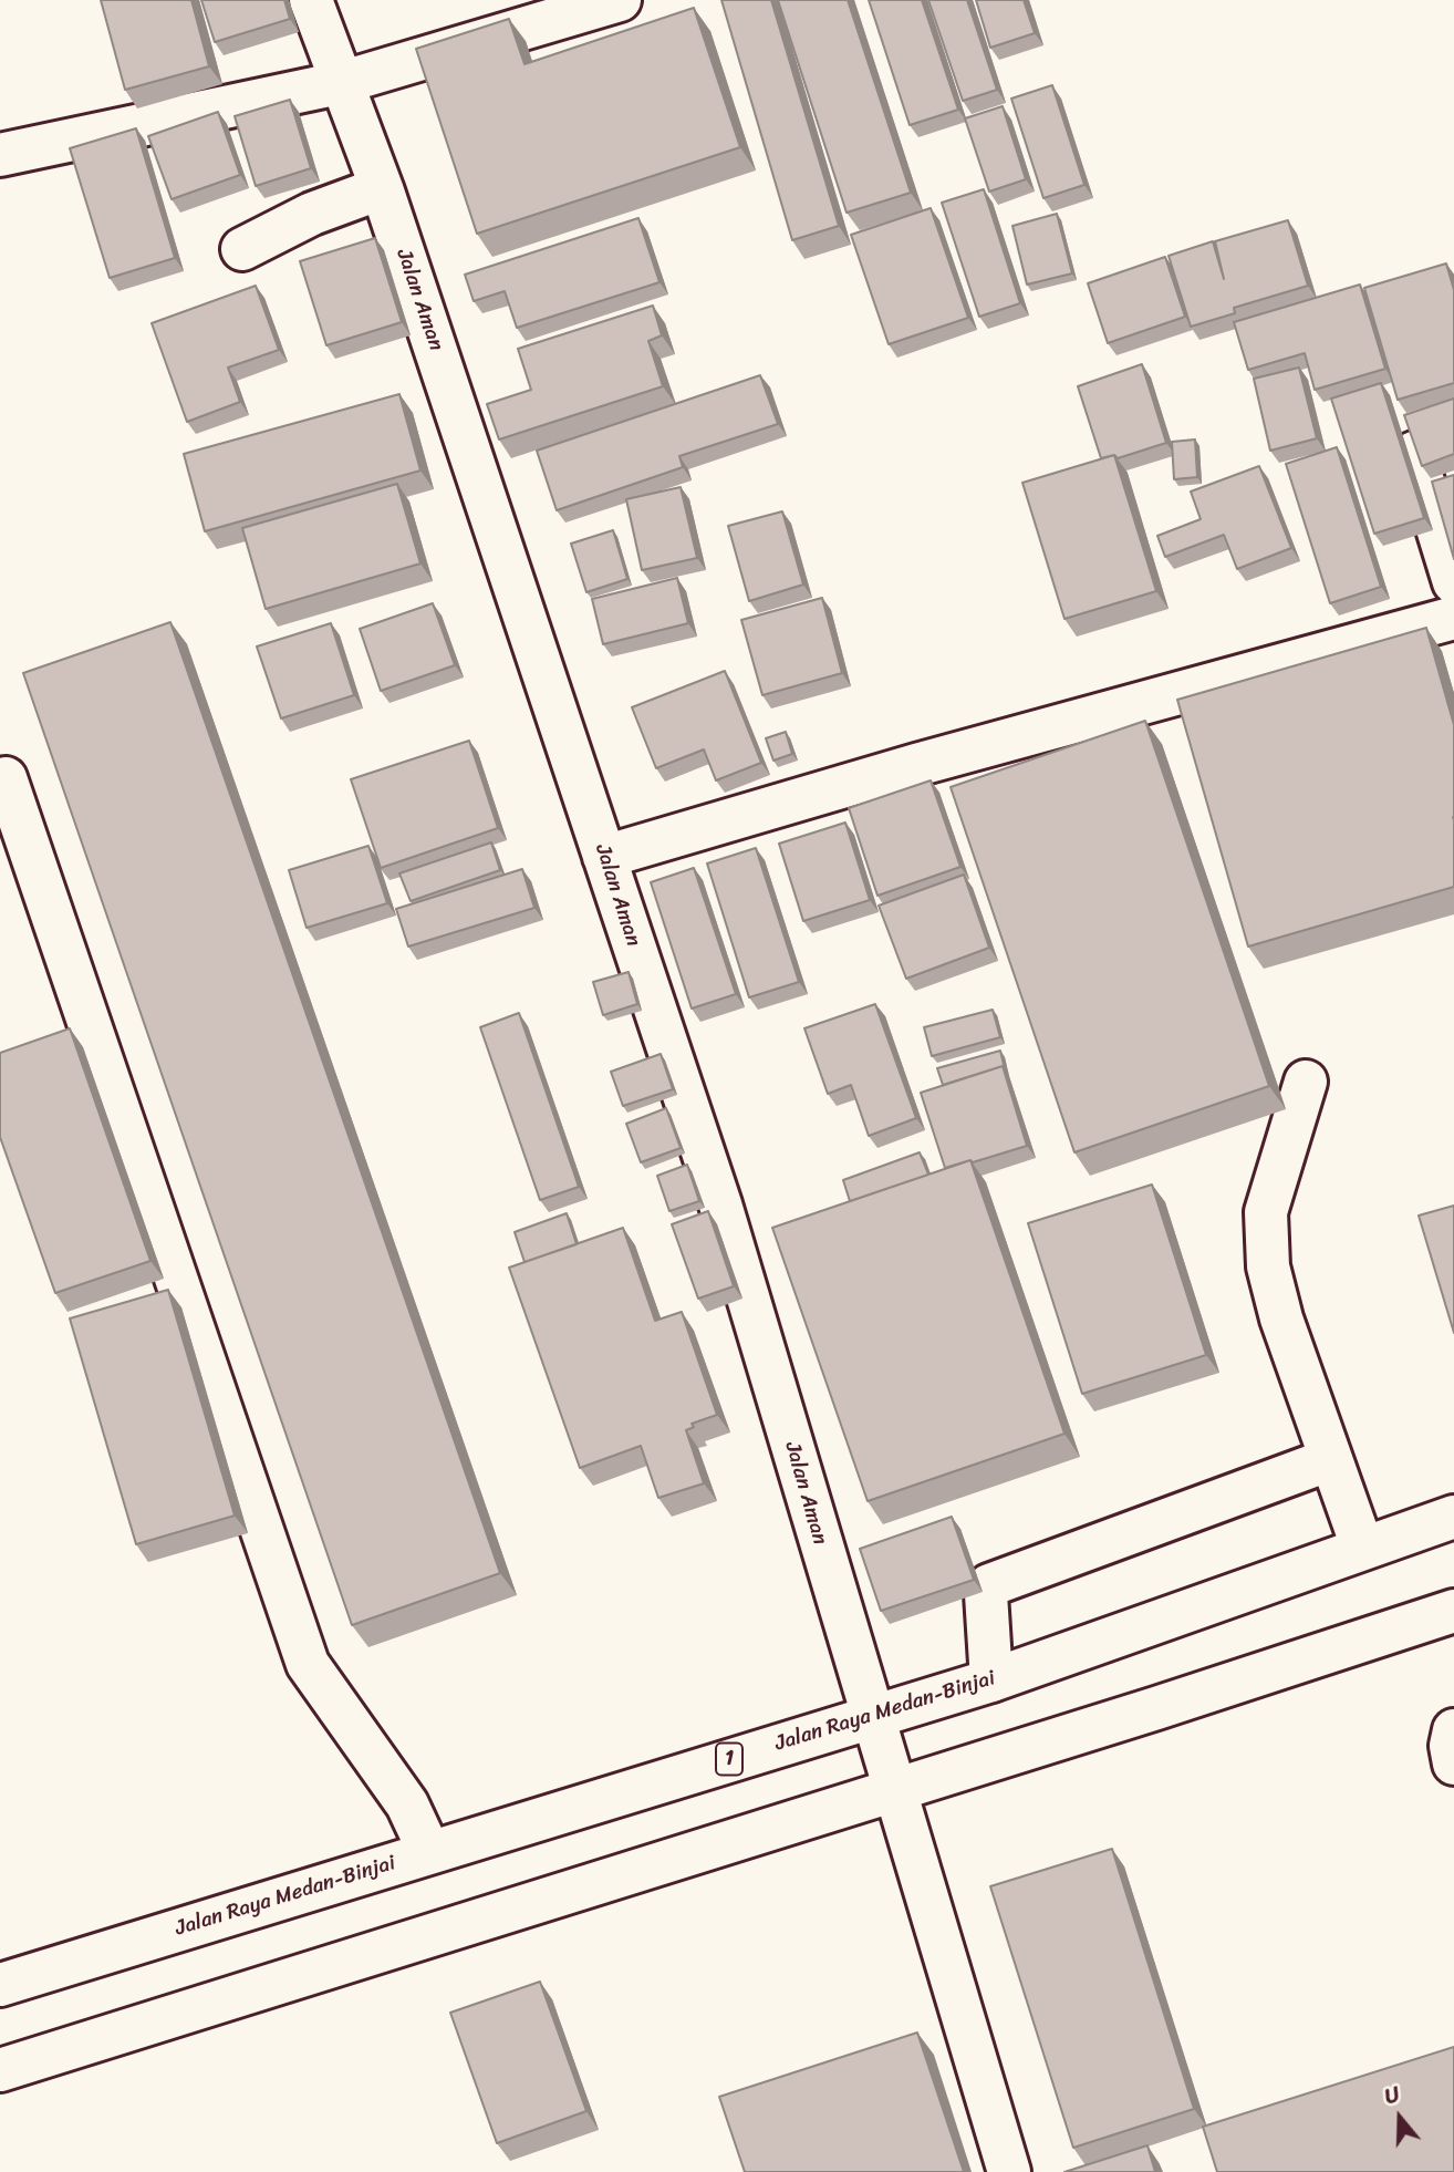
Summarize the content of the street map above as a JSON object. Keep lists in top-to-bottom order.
{
  "streets": {
    "main road": ["Jalan Aman", "Jalan Raya Medan-Binjai", "1"]
  },
  "crossings": [
    ["Jalan Aman", "Jalan Raya Medan-Binjai"]
  ],
  "north": "top"
}
